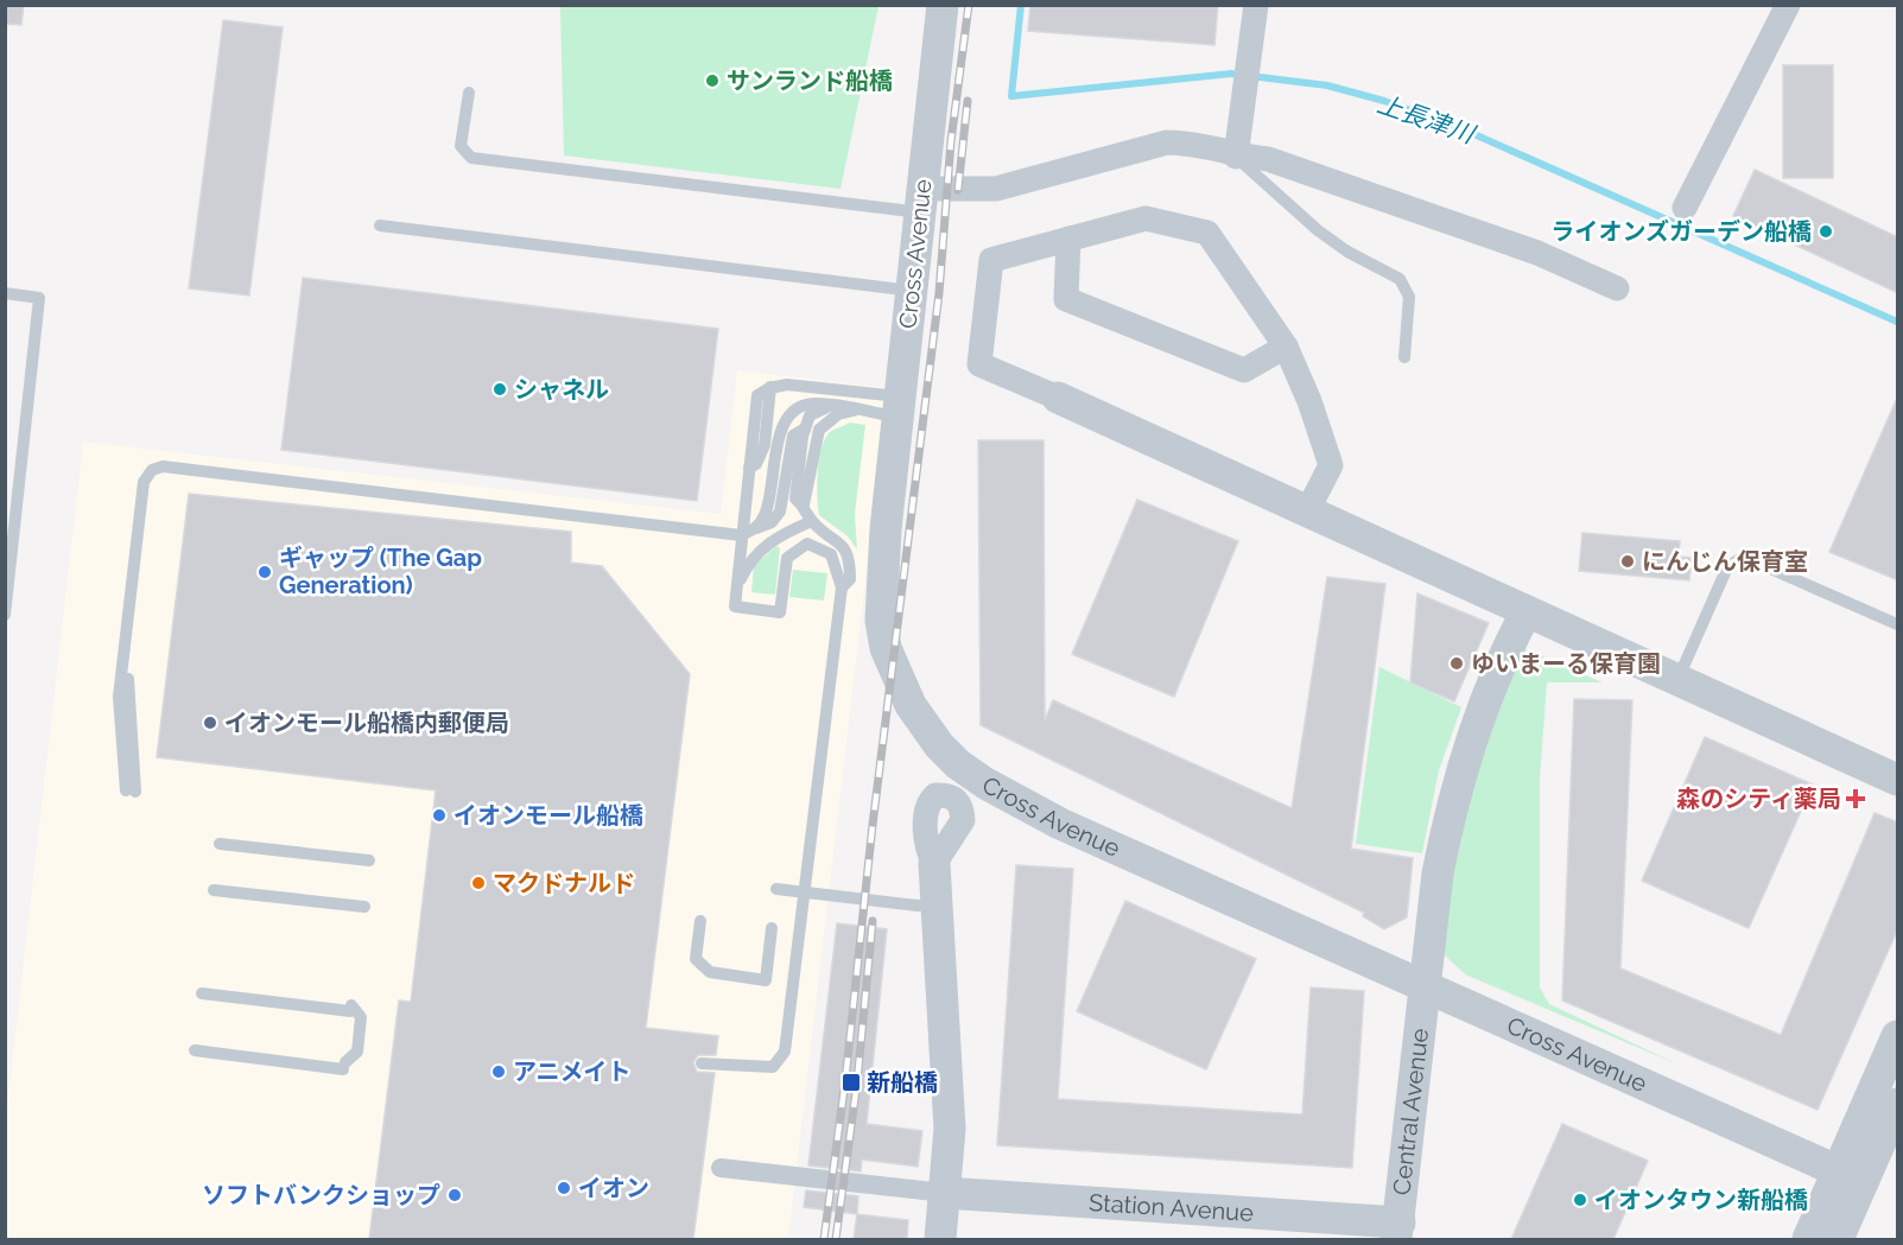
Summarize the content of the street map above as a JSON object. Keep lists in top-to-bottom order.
{
  "streets": {
    "street": ["Cross Avenue", "Central Avenue", "Station Avenue"]
  },
  "crossings": [
    ["Cross Avenue", "Central Avenue"],
    ["Central Avenue", "Station Avenue"]
  ],
  "water": ["上長津川"],
  "places": {
    "other": [
      "サンランド船橋",
      "ライオンズガーデン船橋",
      "シャネル",
      "にんじん保育室",
      "ギャップ (The Gap Generation)",
      "ゆいまーる保育園",
      "イオンモール船橋内郵便局",
      "イオンモール船橋",
      "マクドナルド",
      "アニメイト",
      "イオン",
      "ソフトバンクショップ",
      "イオンタウン新船橋"
    ],
    "health": ["森のシティ薬局"],
    "transit": ["新船橋"]
  }
}
